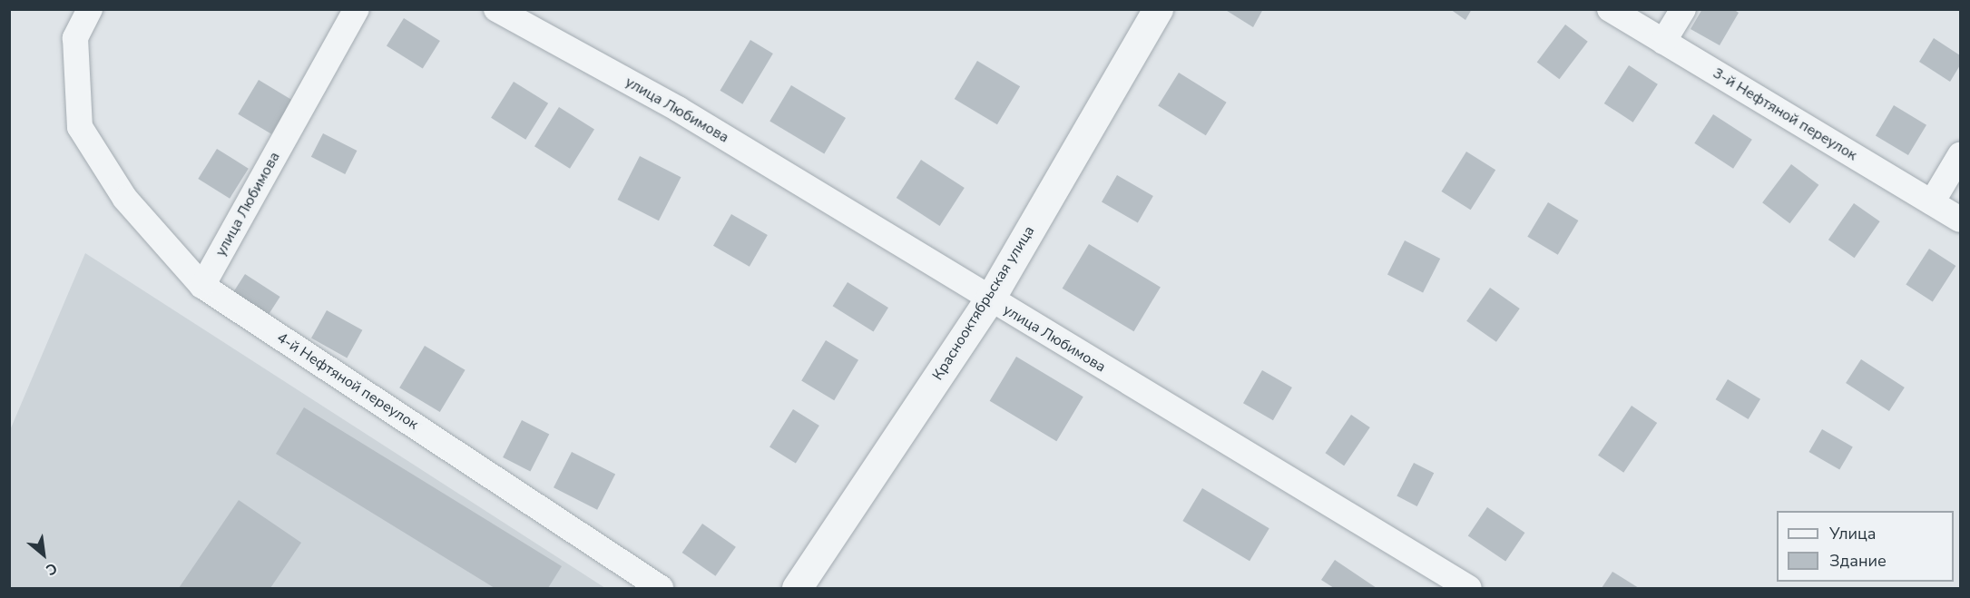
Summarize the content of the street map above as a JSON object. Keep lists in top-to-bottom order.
{
  "streets": {
    "street": [
      "улица Любимова",
      "3-й Нефтяной переулок",
      "Краснооктябрьская улица",
      "4-й Нефтяной переулок"
    ]
  },
  "crossings": [
    ["улица Любимова", "Краснооктябрьская улица"],
    ["улица Любимова", "4-й Нефтяной переулок"]
  ],
  "legend": ["Улица", "Здание"],
  "north": "bottom right"
}
